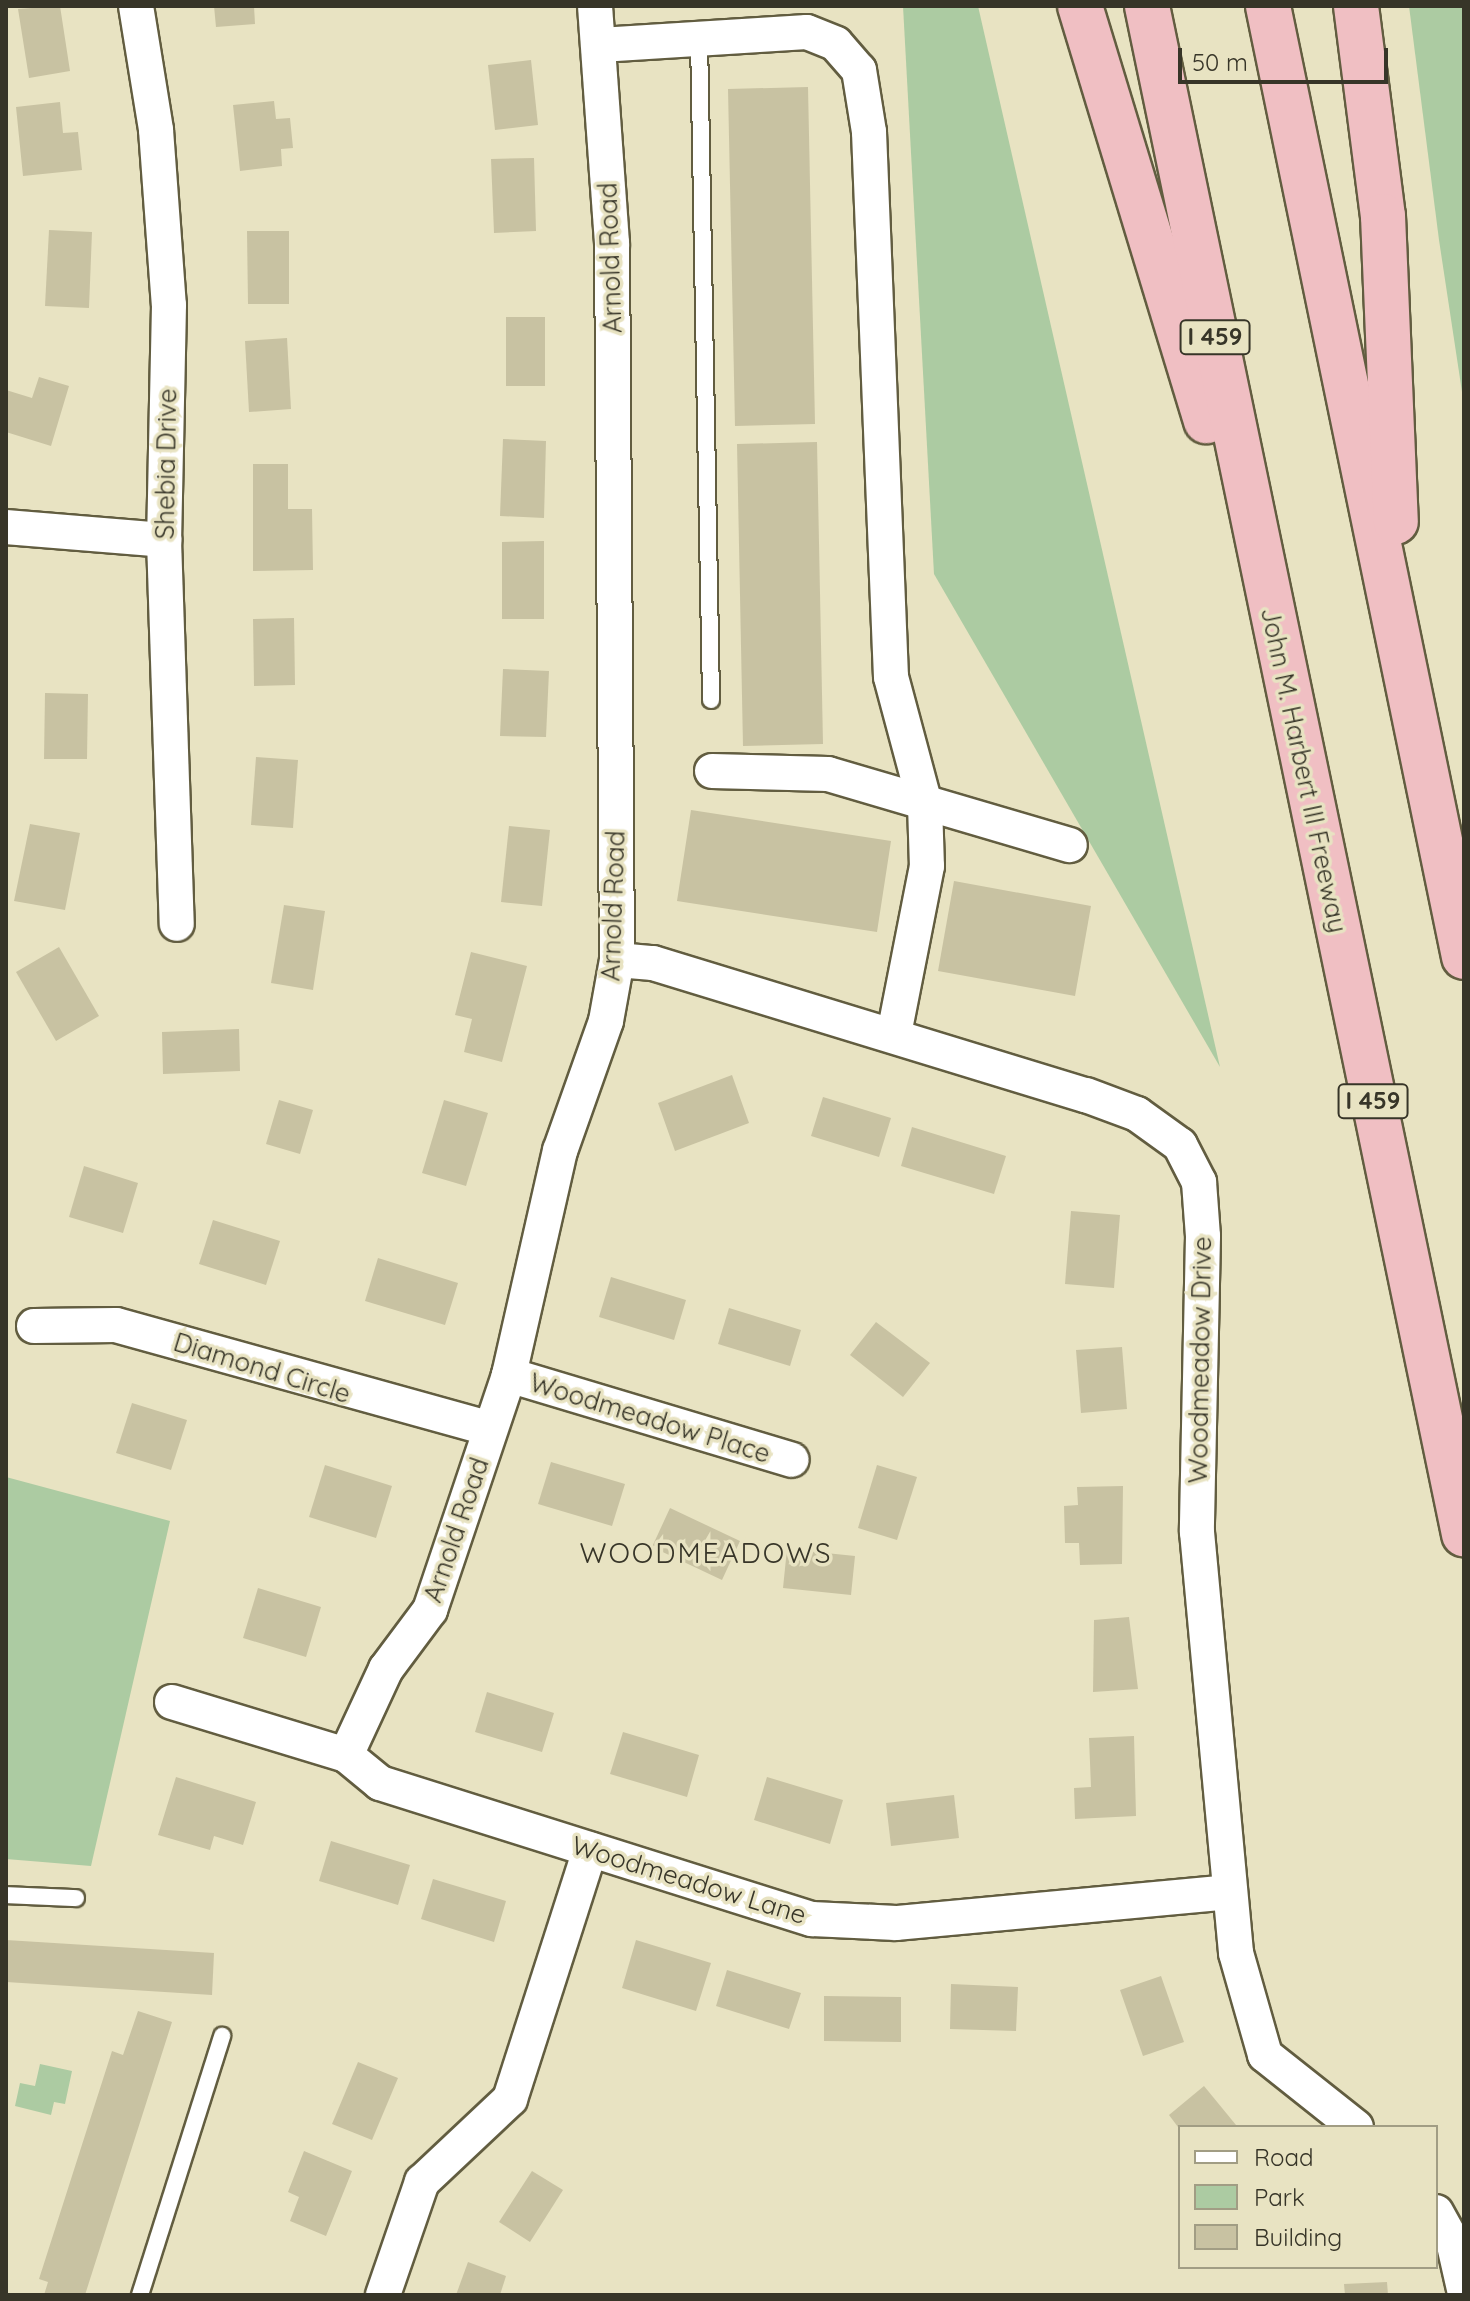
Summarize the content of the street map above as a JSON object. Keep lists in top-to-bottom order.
{
  "streets": {
    "highway": ["I 459", "John M. Harbert III Freeway"],
    "street": [
      "Arnold Road",
      "Shebia Drive",
      "Woodmeadow Drive",
      "Diamond Circle",
      "Woodmeadow Place",
      "Woodmeadow Lane"
    ]
  },
  "crossings": [
    ["Arnold Road", "Woodmeadow Drive"],
    ["Arnold Road", "Diamond Circle"],
    ["Arnold Road", "Woodmeadow Place"],
    ["Arnold Road", "Woodmeadow Lane"],
    ["Woodmeadow Drive", "Woodmeadow Lane"]
  ],
  "districts": ["WOODMEADOWS"],
  "legend": ["Road", "Park", "Building"],
  "scale_bar": "50 m"
}
